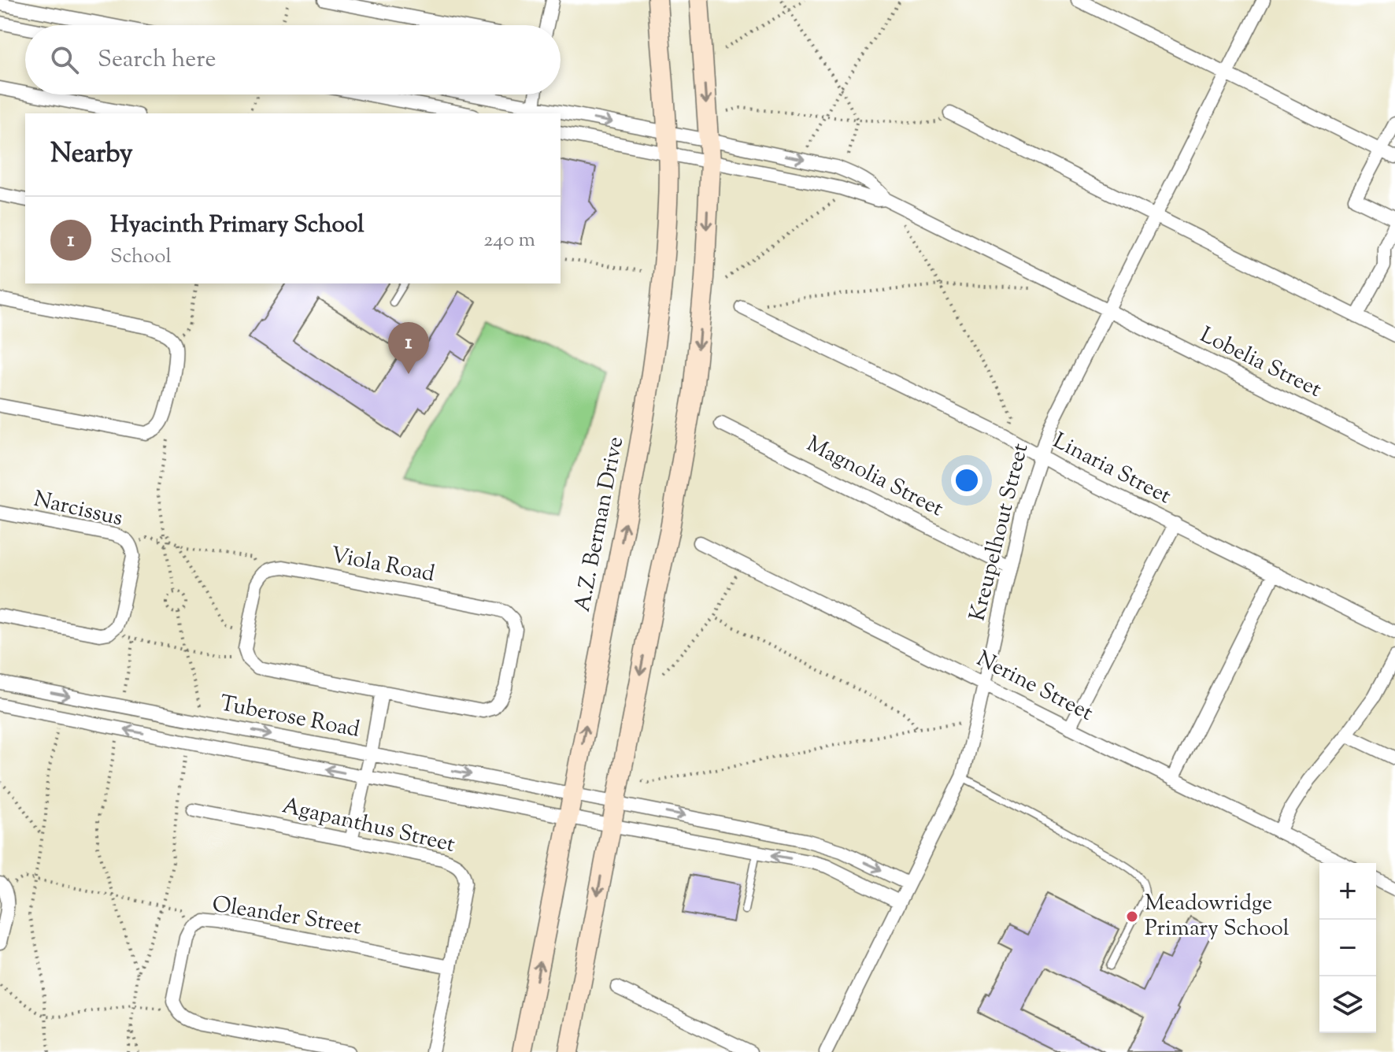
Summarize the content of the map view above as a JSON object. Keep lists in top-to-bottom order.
{
  "streets": {
    "main road": ["A.Z. Berman Drive"],
    "street": [
      "Lobelia Street",
      "Linaria Street",
      "Magnolia Street",
      "Narcissus",
      "Kreupelhout Street",
      "Viola Road",
      "Nerine Street",
      "Tuberose Road",
      "Agapanthus Street",
      "Oleander Street"
    ]
  },
  "crossings": [
    ["Lobelia Street", "Kreupelhout Street"],
    ["Linaria Street", "Kreupelhout Street"],
    ["Magnolia Street", "Kreupelhout Street"],
    ["A.Z. Berman Drive", "Tuberose Road"],
    ["Kreupelhout Street", "Nerine Street"],
    ["Kreupelhout Street", "Tuberose Road"],
    ["Agapanthus Street", "Oleander Street"]
  ],
  "places": ["Meadowridge Primary School"],
  "page": {
    "search": "Search here",
    "heading": "Nearby",
    "list": [
      {
        "mark": "1",
        "name": "Hyacinth Primary School",
        "note": "School",
        "value": "240 m"
      }
    ],
    "pins": "1",
    "map_buttons": ["+", "−"]
  }
}
